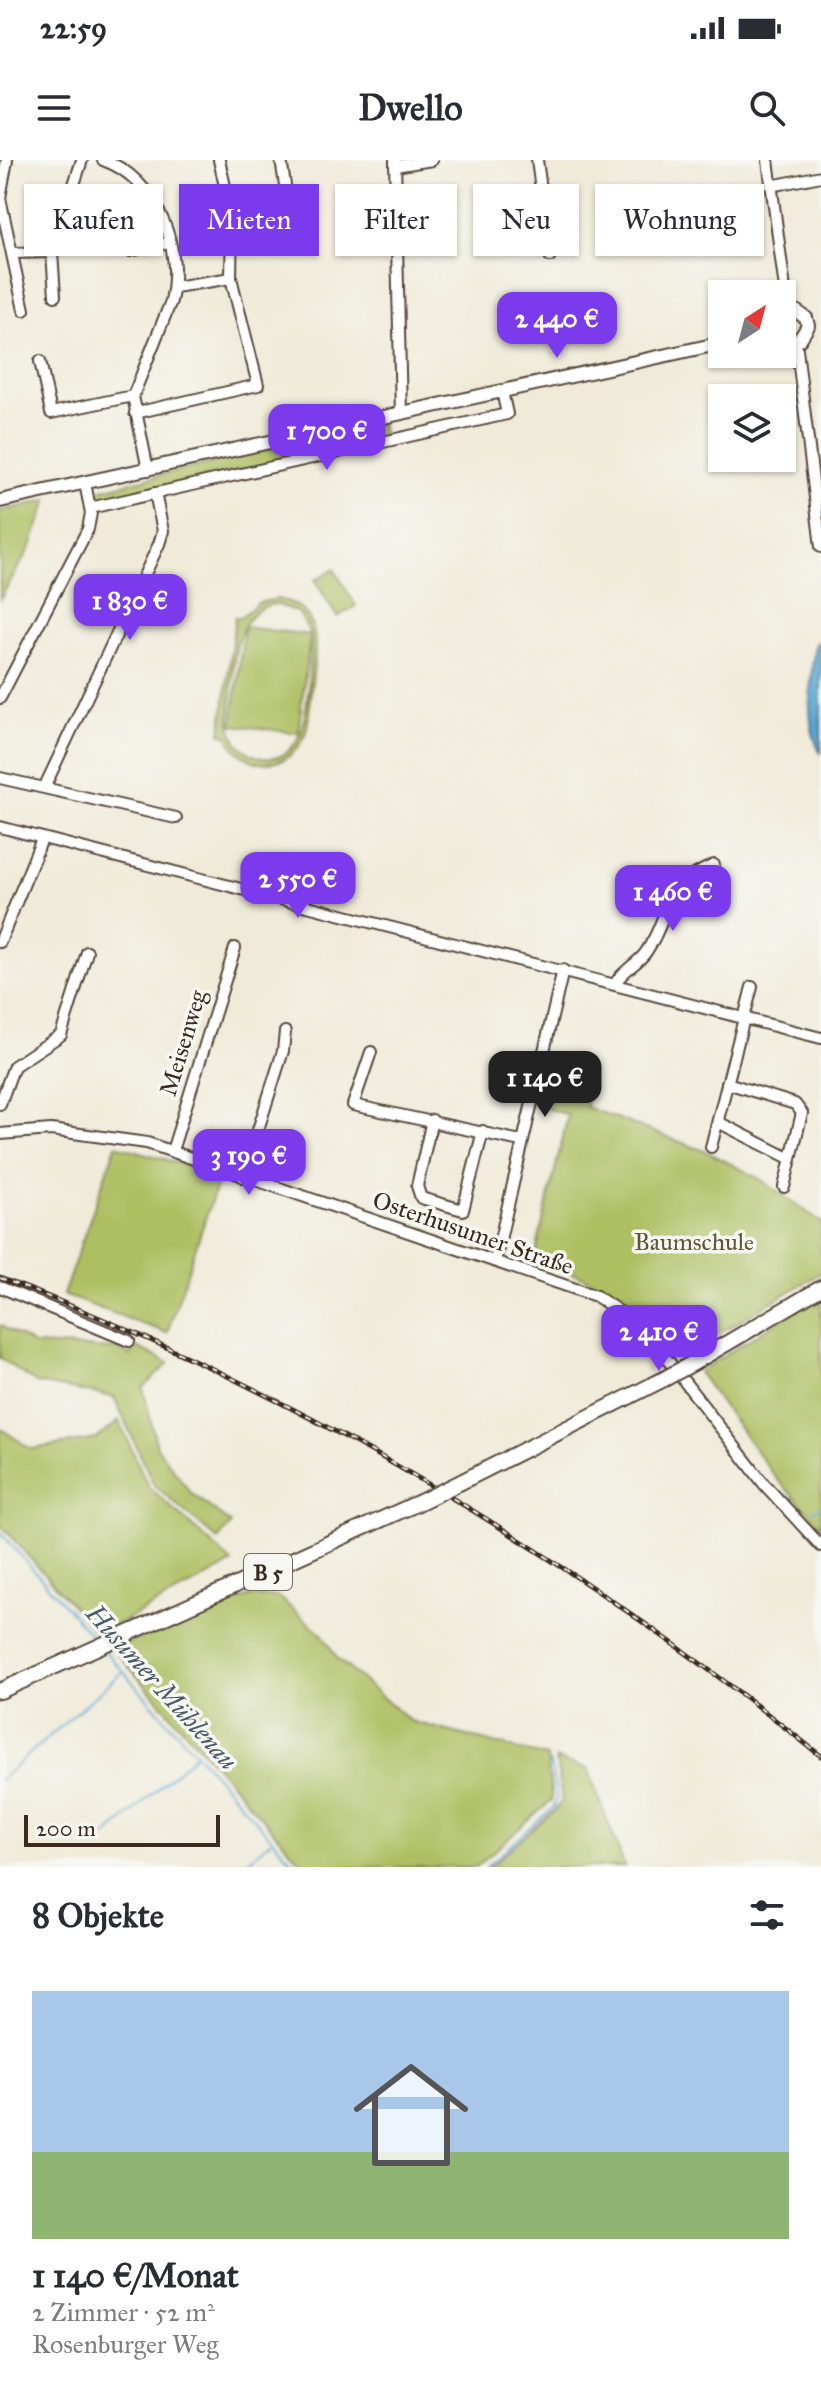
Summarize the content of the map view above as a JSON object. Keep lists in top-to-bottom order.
{
  "streets": {
    "highway": ["B 5"],
    "street": ["Meisenweg", "Osterhusumer Straße"]
  },
  "crossings": [
    ["Meisenweg", "Osterhusumer Straße"]
  ],
  "water": ["Husumer Mühlenau"],
  "parks": ["Baumschule"],
  "scale_bar": "200 m",
  "north": "top right",
  "page": {
    "status": "22:59",
    "header": "Dwello",
    "chip": [
      "Kaufen",
      "Mieten",
      "Filter",
      "Neu",
      "Wohnung"
    ],
    "price": [
      "2 440 €",
      "1 700 €",
      "1 830 €",
      "2 550 €",
      "1 460 €",
      "1 140 €",
      "3 190 €",
      "2 410 €"
    ],
    "scale": "200 m",
    "heading": "8 Objekte",
    "list": [
      {
        "name": "1 140 €/Monat",
        "note": "2 Zimmer · 52 m² · Rosenburger Weg"
      }
    ]
  }
}
